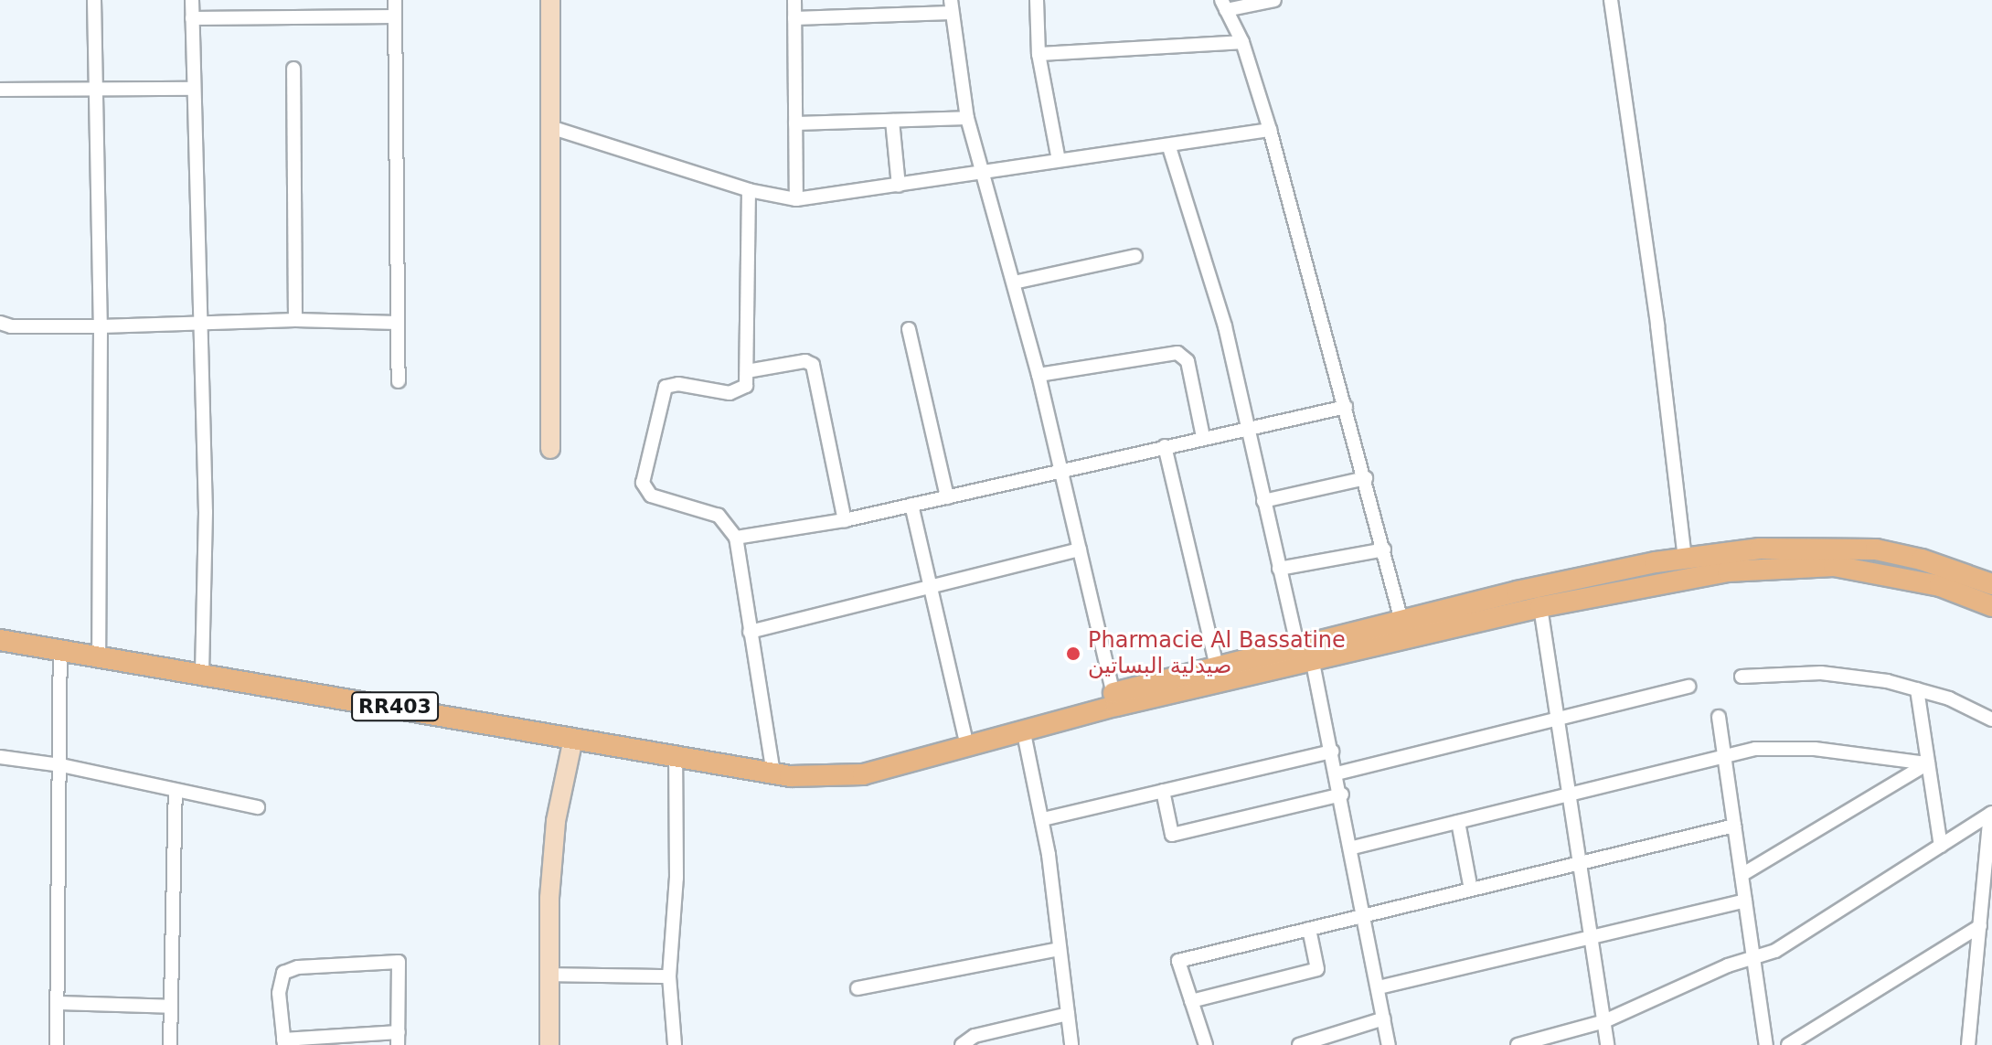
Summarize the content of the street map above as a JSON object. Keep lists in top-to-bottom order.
{
  "streets": {
    "main road": ["RR403"]
  },
  "places": ["Pharmacie Al Bassatine صيدلية البساتين"]
}
